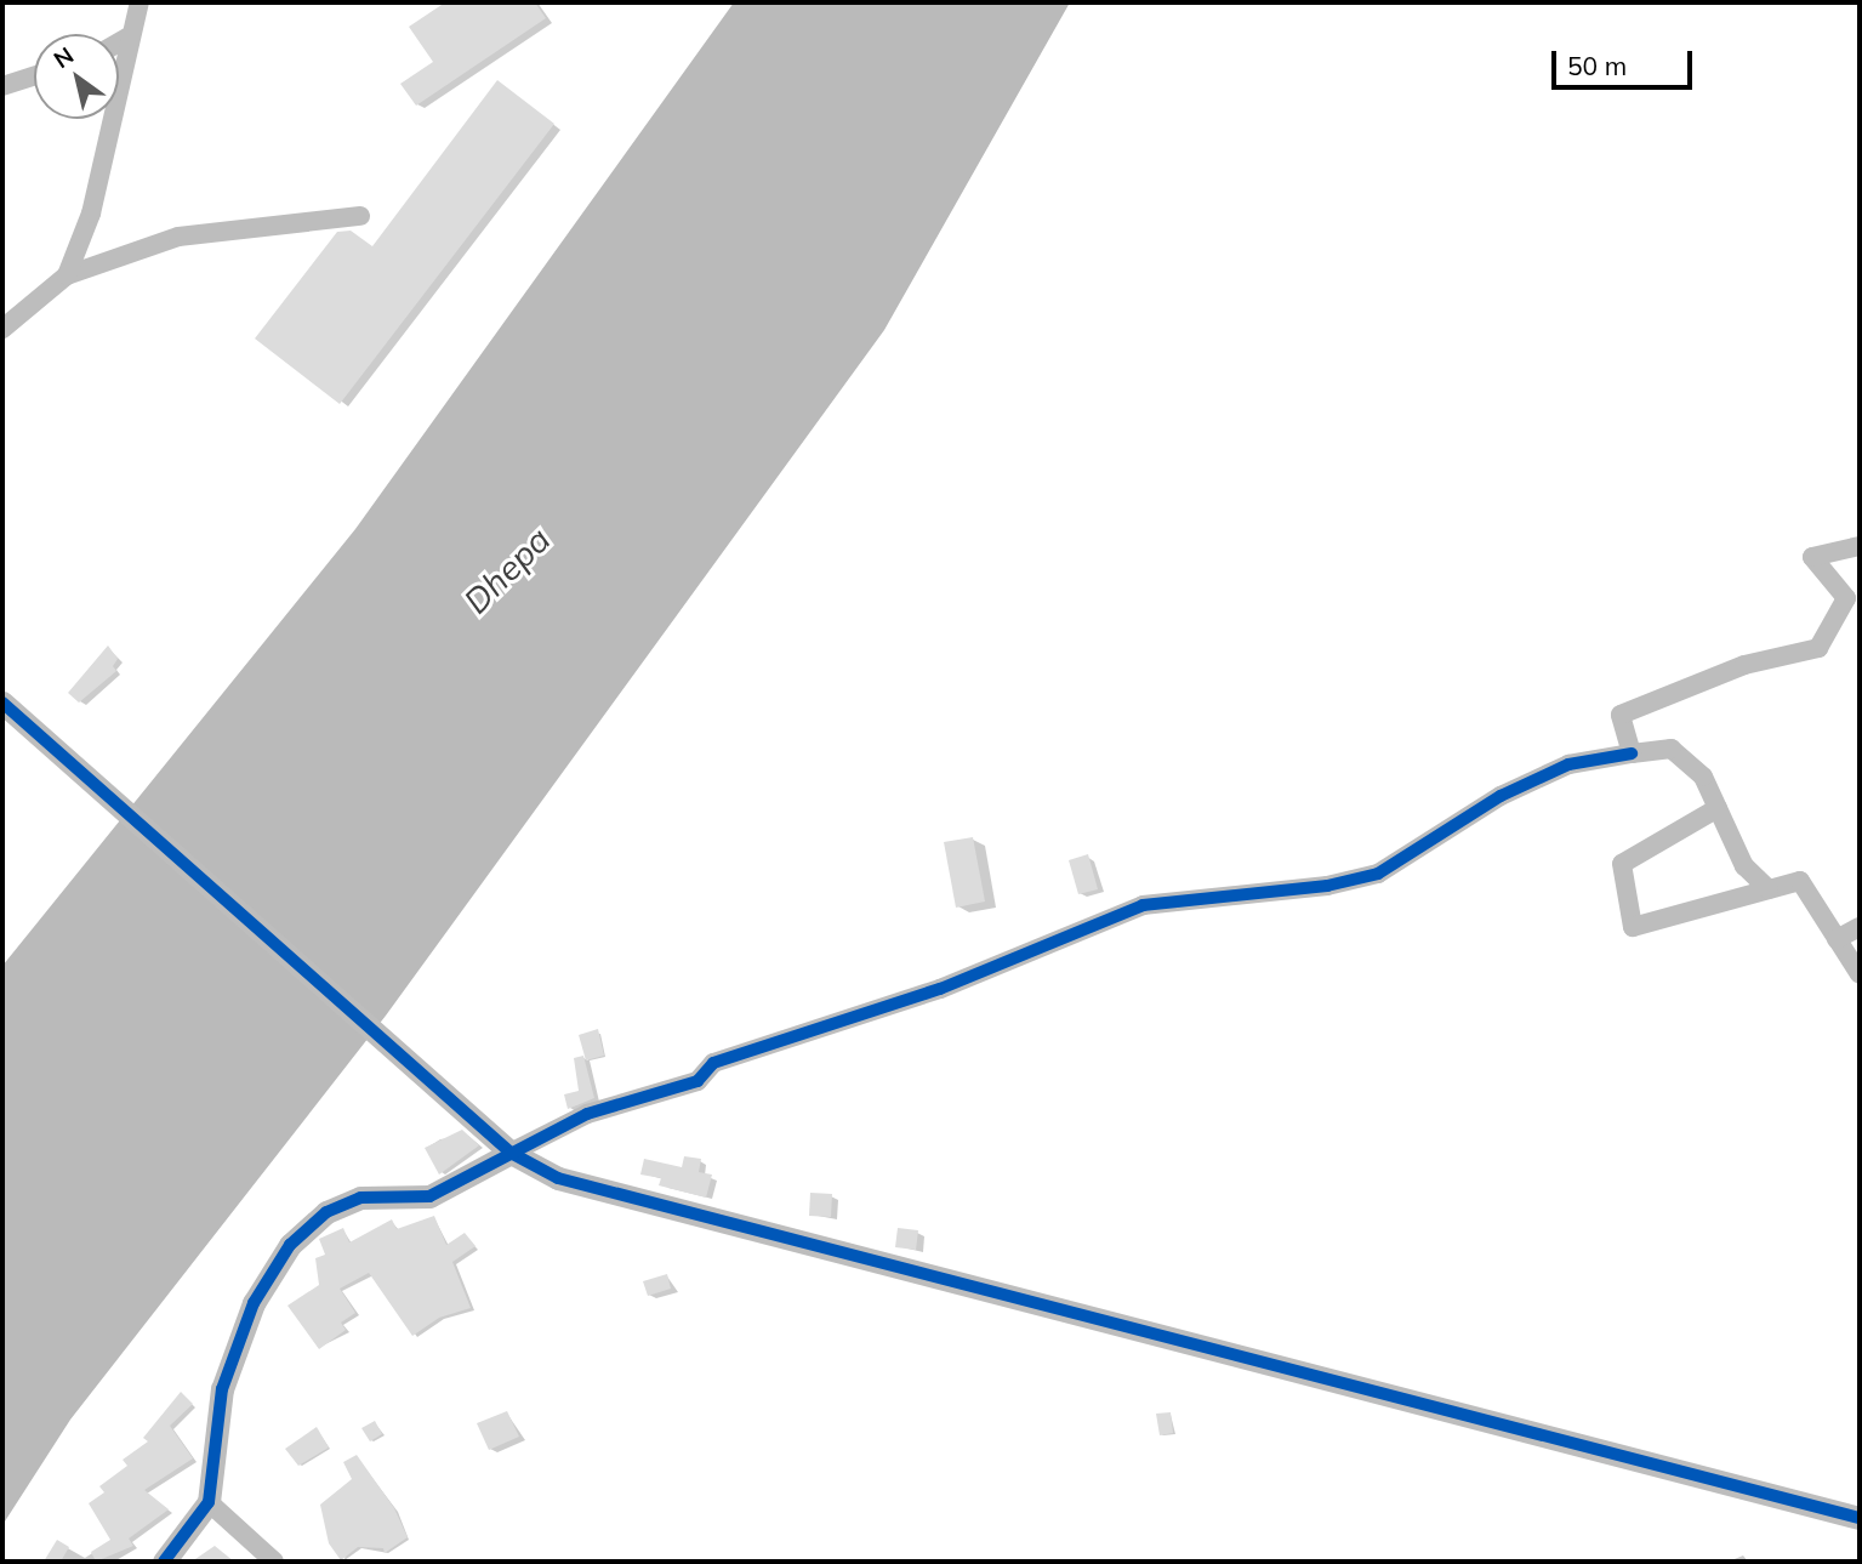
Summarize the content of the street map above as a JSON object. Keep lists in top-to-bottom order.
{
  "water": ["Dhepa"],
  "scale_bar": "50 m",
  "north": "top left"
}
